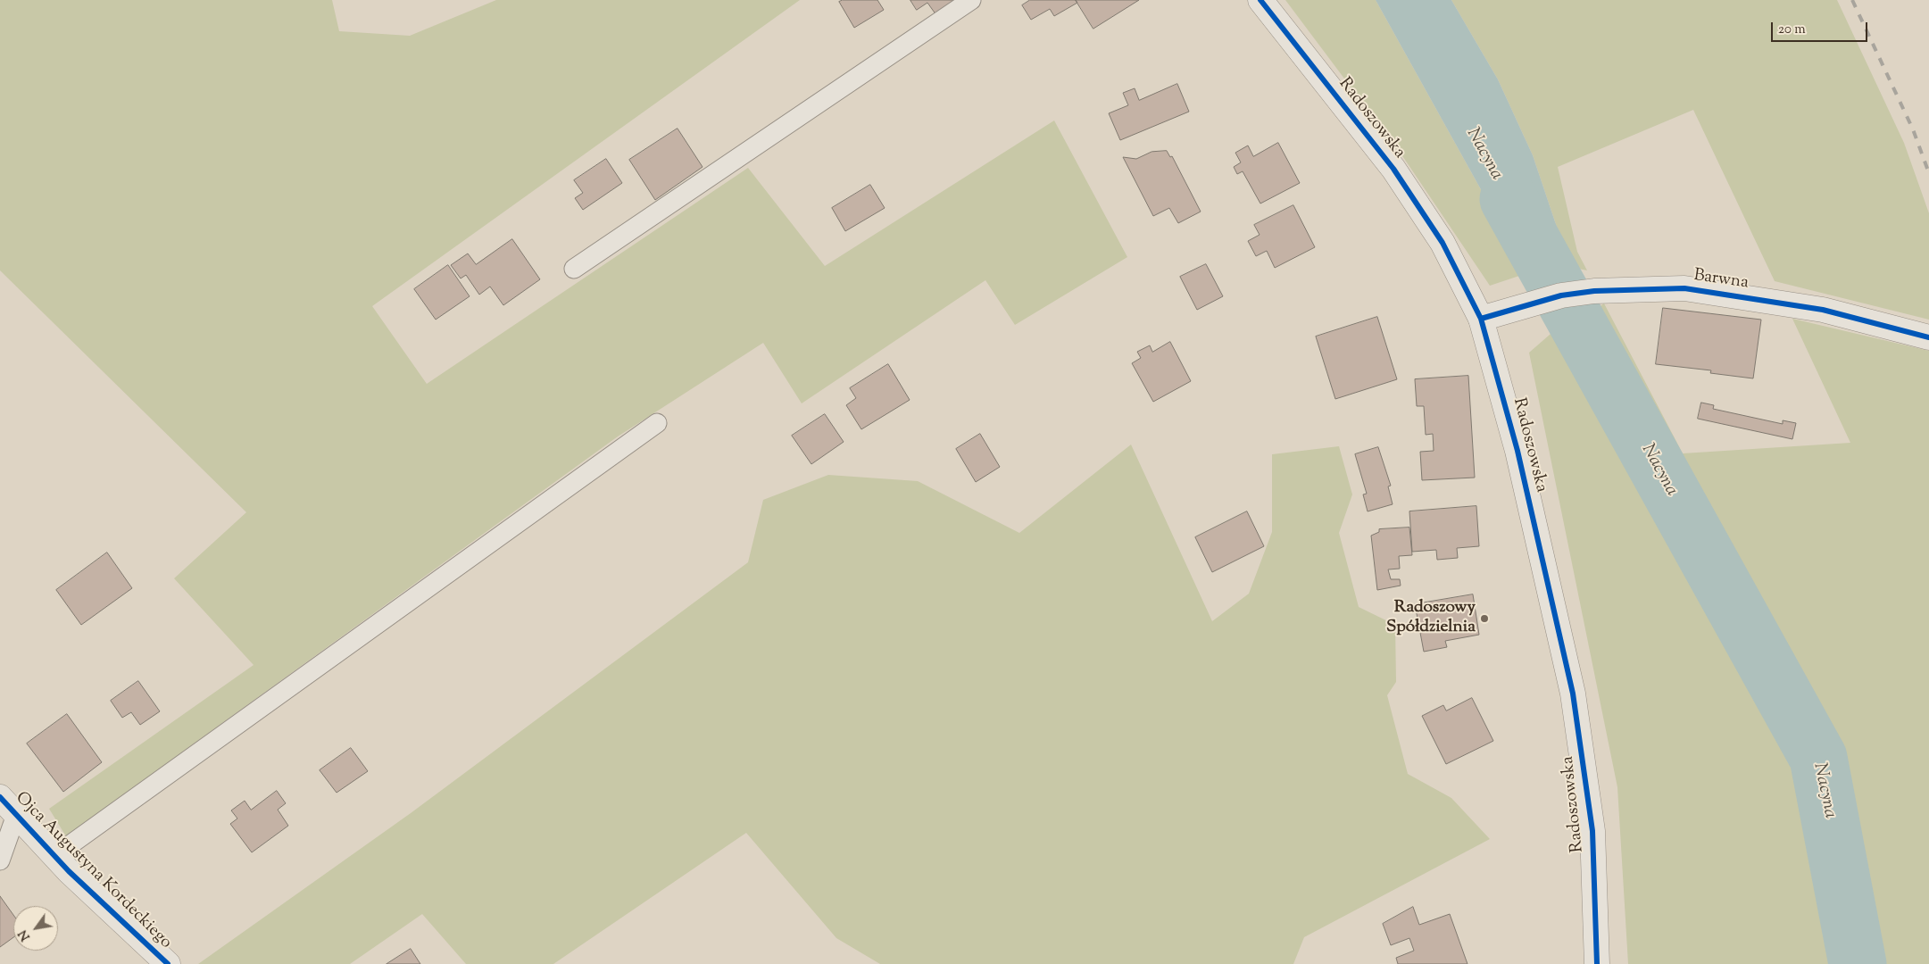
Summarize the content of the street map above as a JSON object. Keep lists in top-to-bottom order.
{
  "streets": {
    "street": ["Radoszowska", "Barwna", "Ojca Augustyna Kordeckiego"]
  },
  "crossings": [
    ["Radoszowska", "Barwna"]
  ],
  "water": ["Nacyna"],
  "places": ["Radoszowy Spółdzielnia"],
  "scale_bar": "20 m",
  "north": "bottom left"
}
